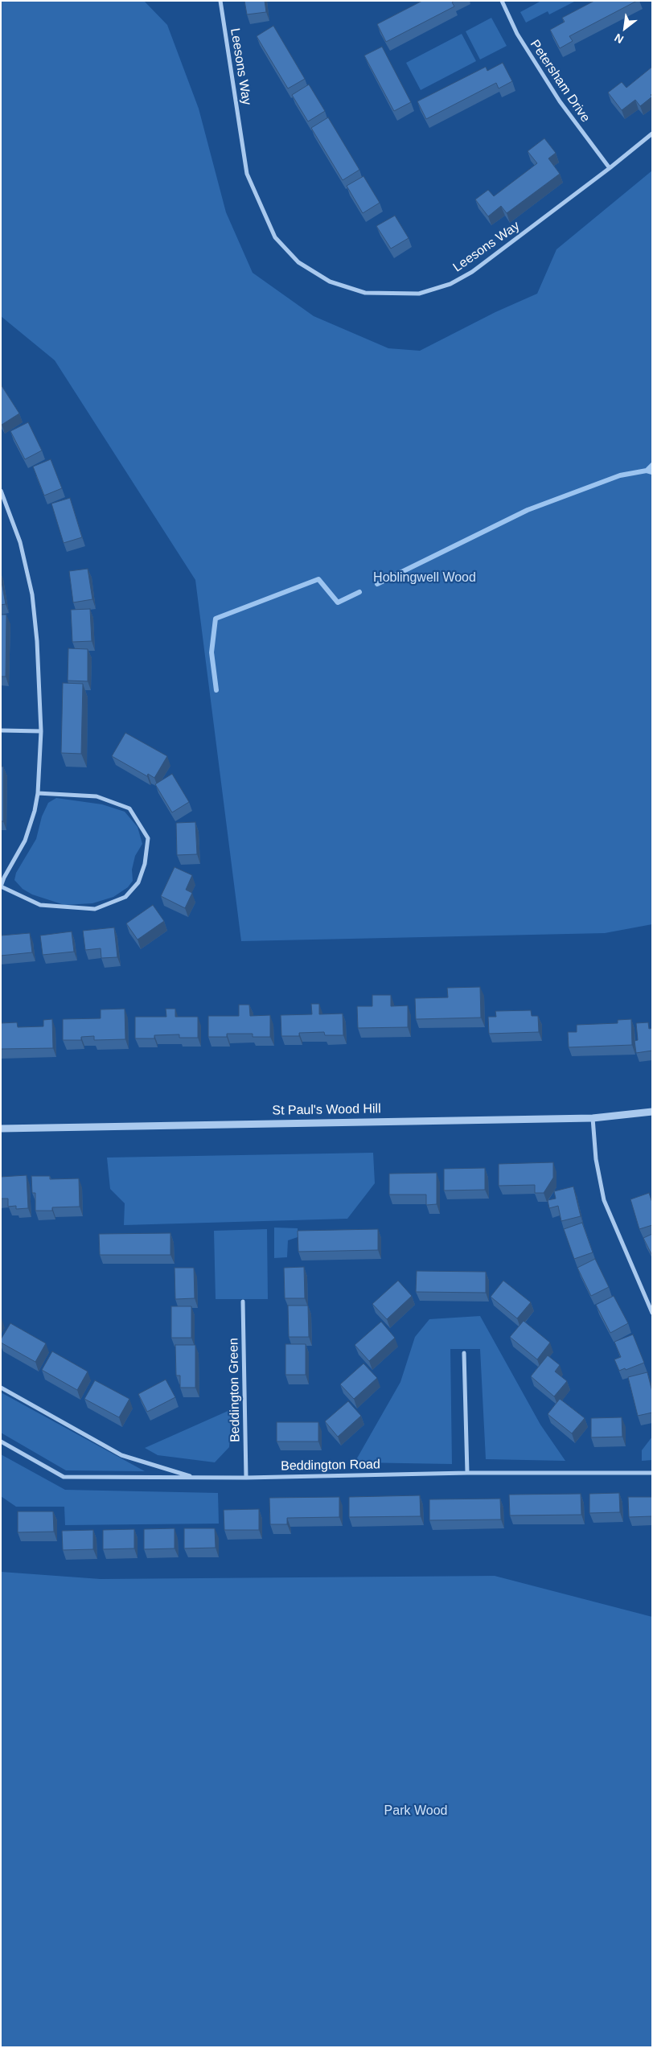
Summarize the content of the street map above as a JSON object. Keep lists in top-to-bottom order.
{
  "streets": {
    "street": [
      "Leesons Way",
      "Petersham Drive",
      "St Paul's Wood Hill",
      "Beddington Green",
      "Beddington Road"
    ]
  },
  "crossings": [
    ["Leesons Way", "Petersham Drive"],
    ["Beddington Green", "Beddington Road"]
  ],
  "parks": ["Hoblingwell Wood", "Park Wood"],
  "north": "bottom left"
}
